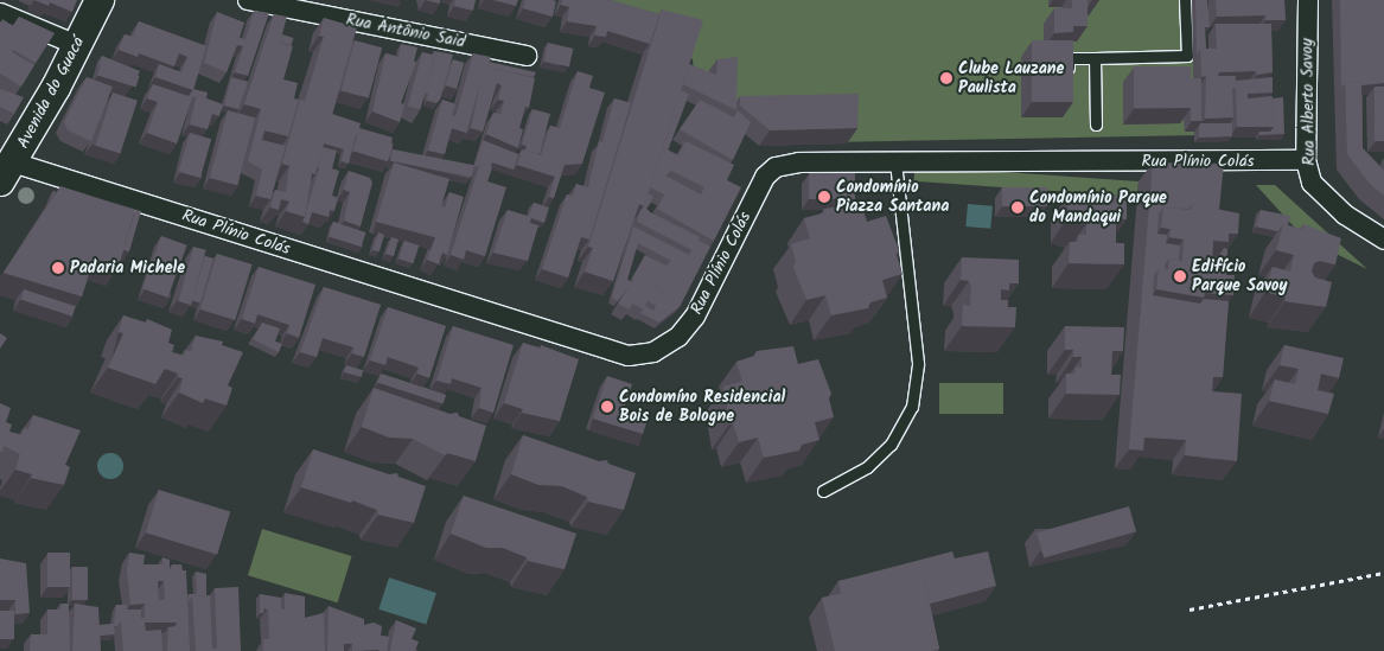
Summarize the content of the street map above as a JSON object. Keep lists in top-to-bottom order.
{
  "streets": {
    "street": [
      "Rua Antônio Said",
      "Avenida do Guacá",
      "Rua Alberto Savoy",
      "Rua Plínio Colás"
    ]
  },
  "crossings": [
    ["Avenida do Guacá", "Rua Plínio Colás"],
    ["Rua Alberto Savoy", "Rua Plínio Colás"]
  ],
  "places": [
    "Clube Lauzane Paulista",
    "Condomínio Piazza Santana",
    "Condomínio Parque do Mandaqui",
    "Padaria Michele",
    "Edifício Parque Savoy",
    "Condomíno Residencial Bois de Bologne"
  ]
}
